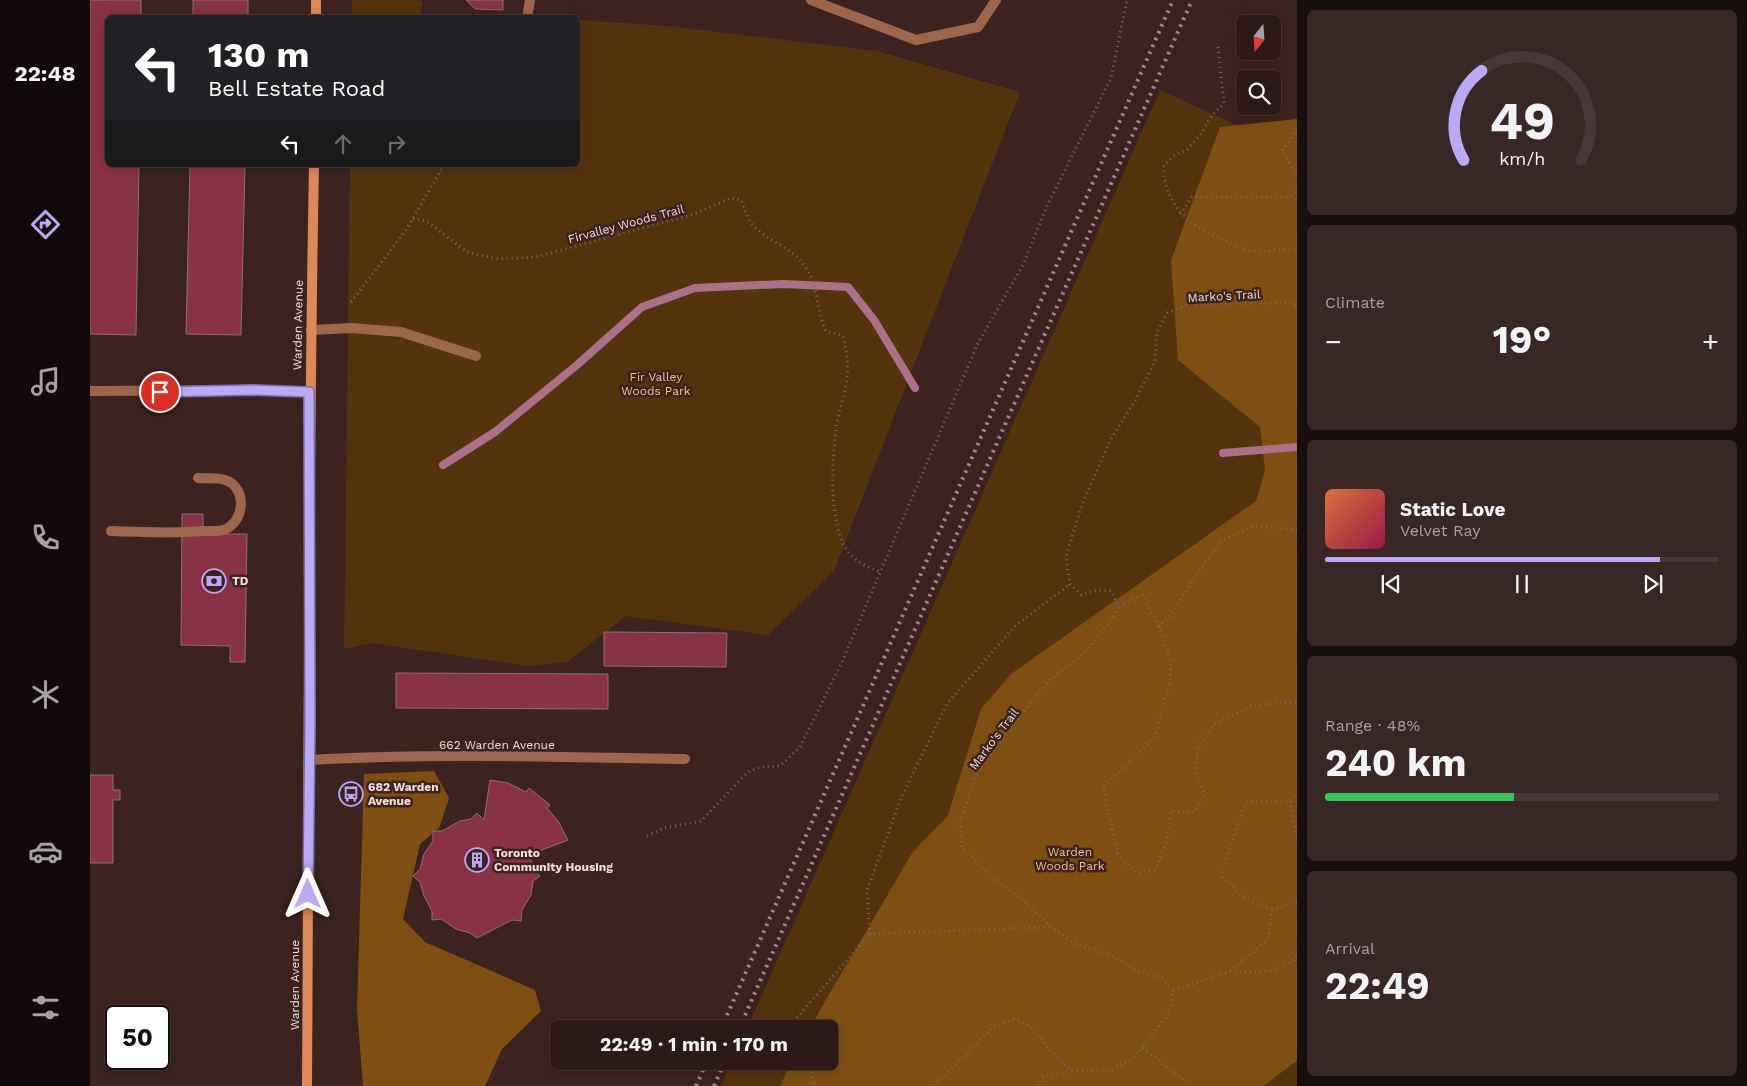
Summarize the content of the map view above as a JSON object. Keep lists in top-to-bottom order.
{
  "streets": {
    "main road": ["Warden Avenue"],
    "street": ["662 Warden Avenue"],
    "path": ["Firvalley Woods Trail", "Marko's Trail"]
  },
  "crossings": [
    ["Warden Avenue", "662 Warden Avenue"]
  ],
  "parks": ["Fir Valley Woods Park", "Warden Woods Park"],
  "places": {
    "bank": ["TD"],
    "bus stop": ["682 Warden Avenue"],
    "building": ["Toronto Community Housing"]
  },
  "north": "bottom",
  "page": {
    "tabs": "22:48",
    "turn": ["130 m", "Bell Estate Road"],
    "tile": [
      "Climate",
      ["Range · 48%", "240 km"],
      ["Arrival", "22:49"]
    ],
    "heat": ["−", "19°", "+"],
    "song": ["Static Love", "Velvet Ray"],
    "limit": "50",
    "trip": "22:49 · 1 min · 170 m",
    "gauge": ["49", "km/h"]
  }
}
